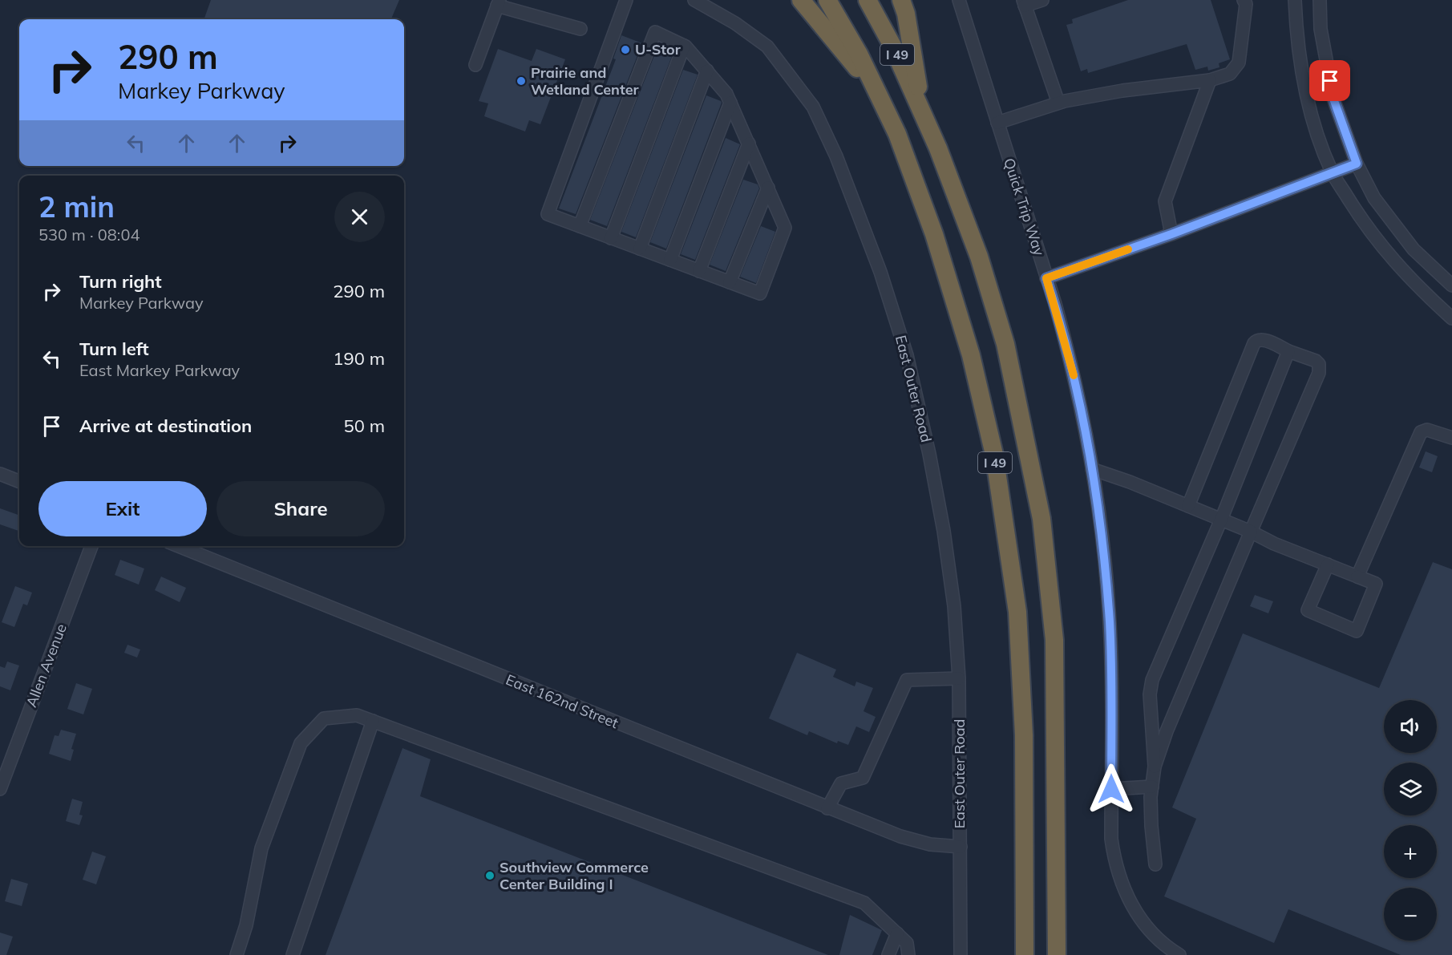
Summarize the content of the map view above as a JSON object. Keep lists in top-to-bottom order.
{
  "streets": {
    "highway": ["I 49"],
    "street": [
      "Quick Trip Way",
      "East Outer Road",
      "Allen Avenue",
      "East 162nd Street"
    ]
  },
  "crossings": [
    ["East Outer Road", "East 162nd Street"]
  ],
  "places": ["U-Stor", "Prairie and Wetland Center", "Southview Commerce Center Building I"],
  "page": {
    "turn": ["290 m", "Markey Parkway"],
    "heading": ["2 min", "530 m · 08:04"],
    "list": [
      {
        "name": "Turn right",
        "note": "Markey Parkway",
        "value": "290 m"
      },
      {
        "name": "Turn left",
        "note": "East Markey Parkway",
        "value": "190 m"
      },
      {
        "name": "Arrive at destination",
        "value": "50 m"
      }
    ],
    "buttons": ["Exit", "Share"],
    "map_buttons": ["+", "−"]
  }
}
